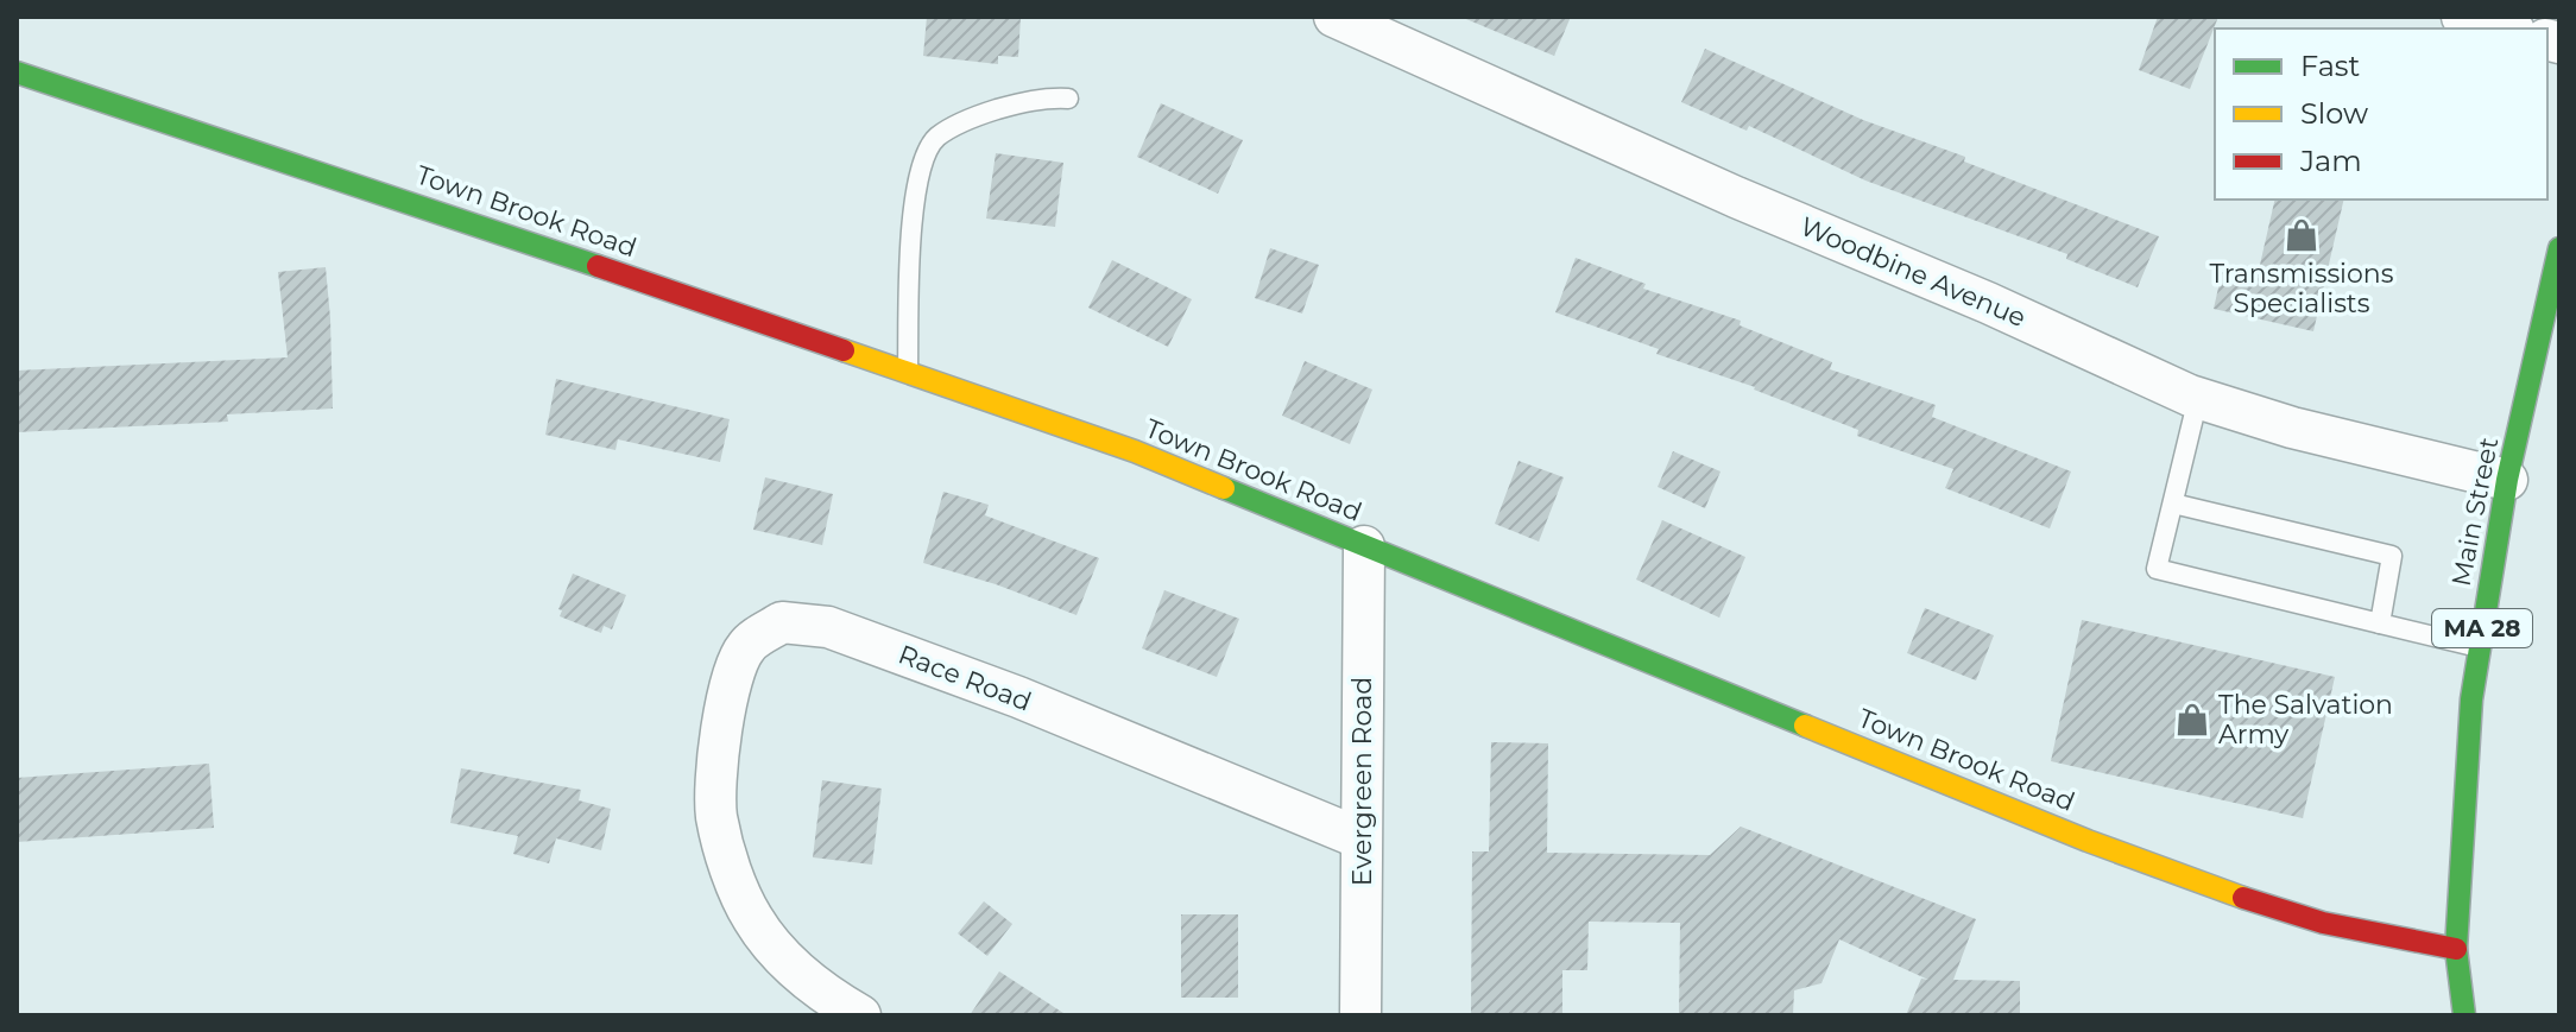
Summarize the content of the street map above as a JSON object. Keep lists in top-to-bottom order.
{
  "streets": {
    "main road": ["Town Brook Road", "Main Street", "MA 28"],
    "street": ["Woodbine Avenue", "Race Road", "Evergreen Road"]
  },
  "crossings": [
    ["Town Brook Road", "Main Street"],
    ["Town Brook Road", "Evergreen Road"],
    ["Woodbine Avenue", "Main Street"],
    ["Race Road", "Evergreen Road"]
  ],
  "places": {
    "shop": ["Transmissions Specialists", "The Salvation Army"]
  },
  "legend": ["Fast", "Slow", "Jam"]
}
